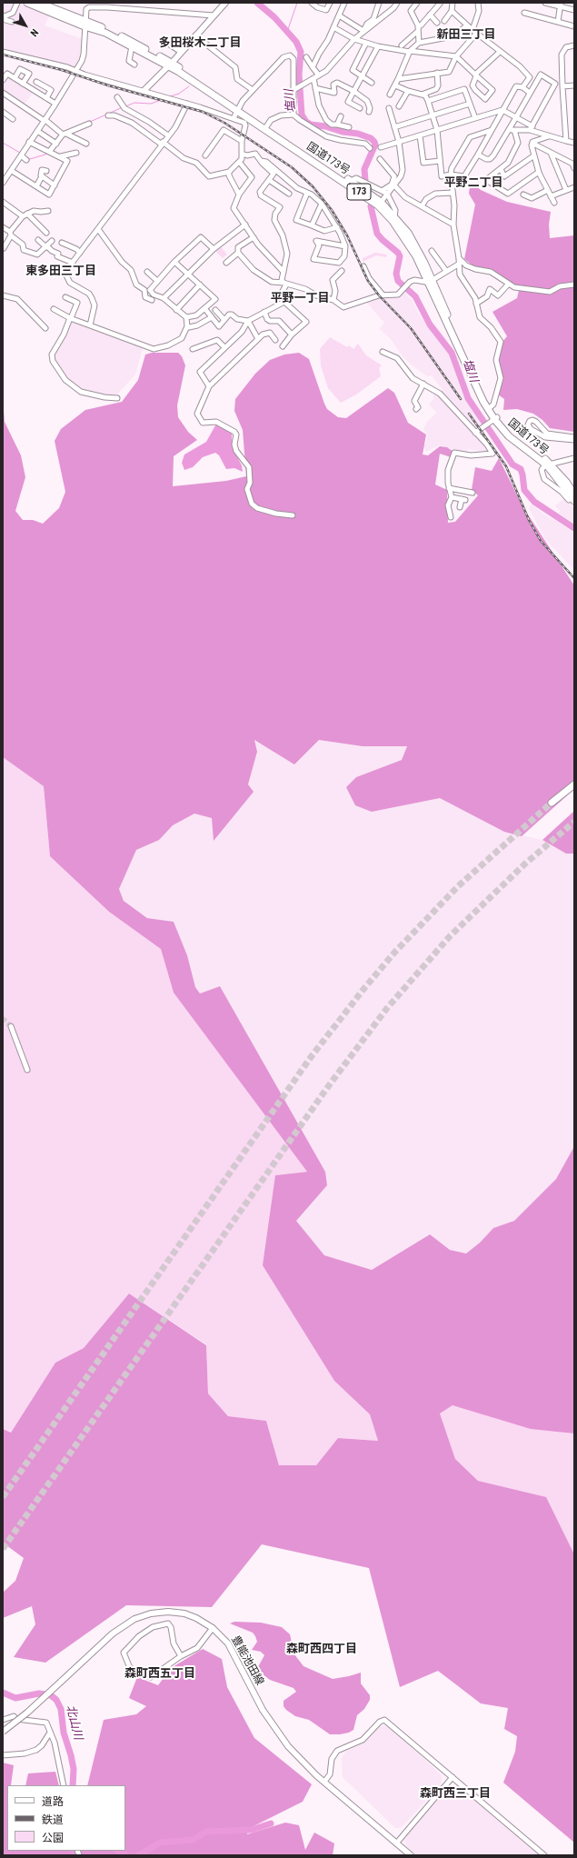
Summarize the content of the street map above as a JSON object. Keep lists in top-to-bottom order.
{
  "streets": {
    "highway": ["国道173号", "173"],
    "main road": ["豊能池田線"]
  },
  "districts": [
    "新田三丁目",
    "多田桜木二丁目",
    "平野二丁目",
    "東多田三丁目",
    "平野一丁目",
    "森町西四丁目",
    "森町西五丁目",
    "森町西三丁目"
  ],
  "water": ["塩川", "北山川"],
  "legend": ["道路", "鉄道", "公園"],
  "north": "bottom right"
}
